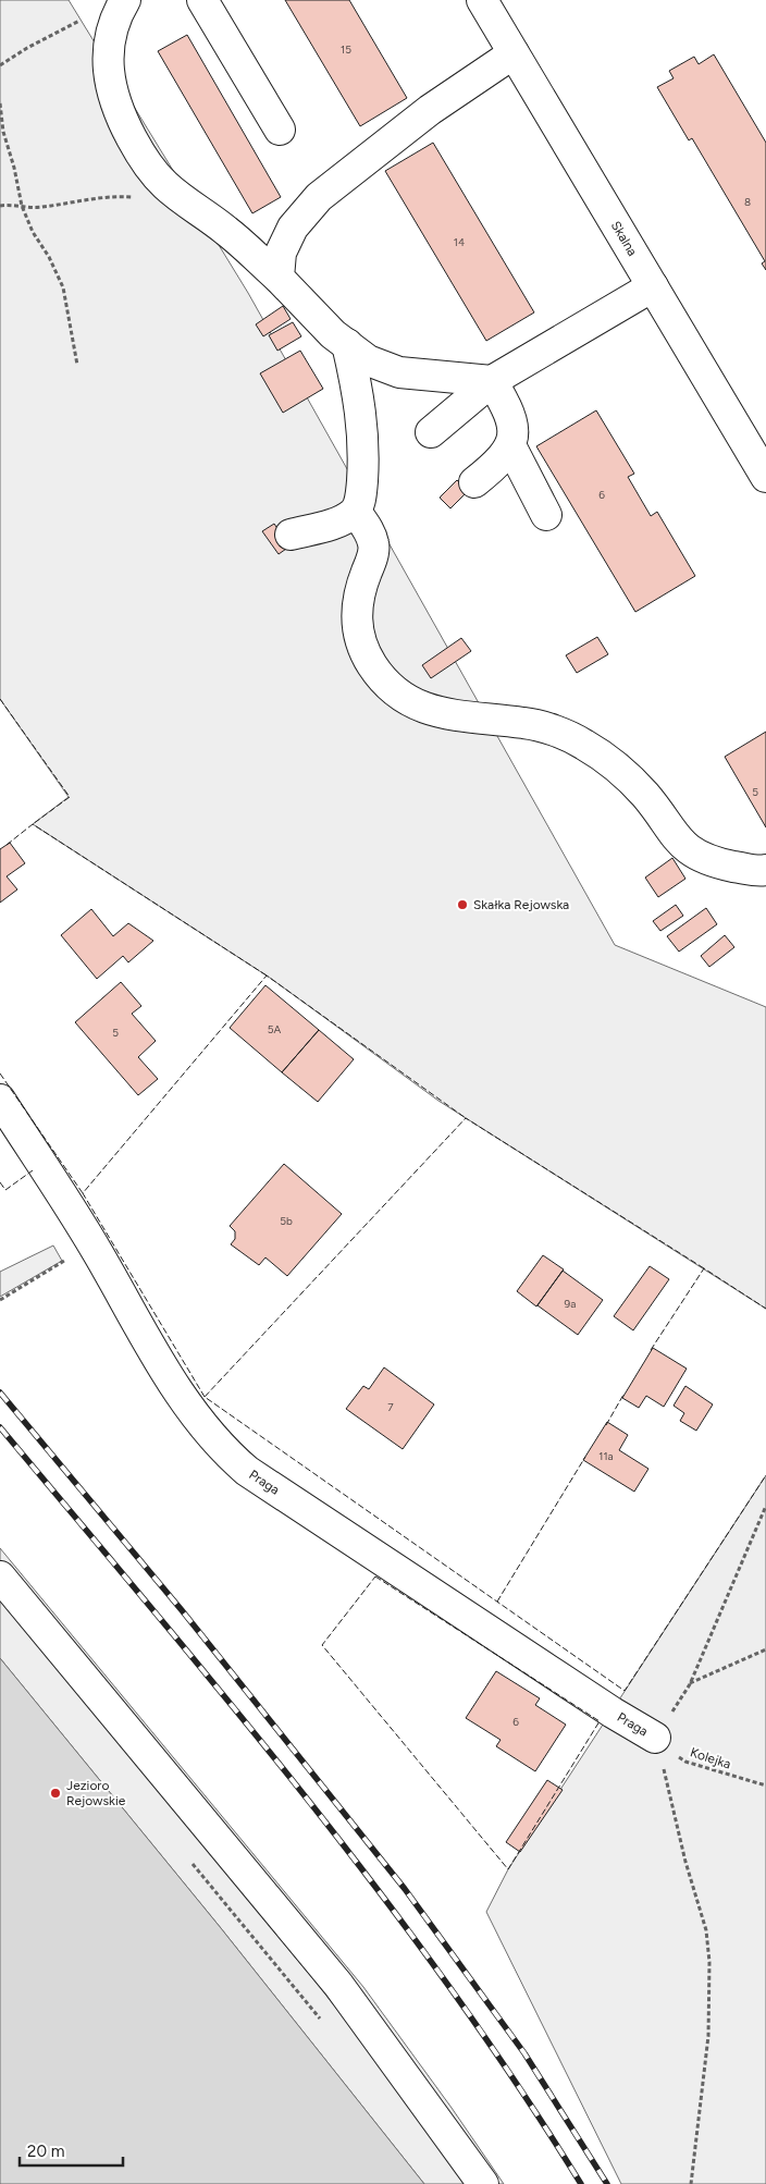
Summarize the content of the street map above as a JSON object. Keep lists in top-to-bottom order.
{
  "streets": {
    "street": ["Skalna", "Praga"],
    "path": ["Kolejka"]
  },
  "crossings": [
    ["Praga", "Kolejka"]
  ],
  "places": ["Skałka Rejowska", "Jezioro Rejowskie"],
  "house_numbers": [
    "15",
    "8",
    "14",
    "6",
    "5",
    "5A",
    "5",
    "5b",
    "9a",
    "7",
    "11a",
    "6"
  ],
  "scale_bar": "20 m"
}
